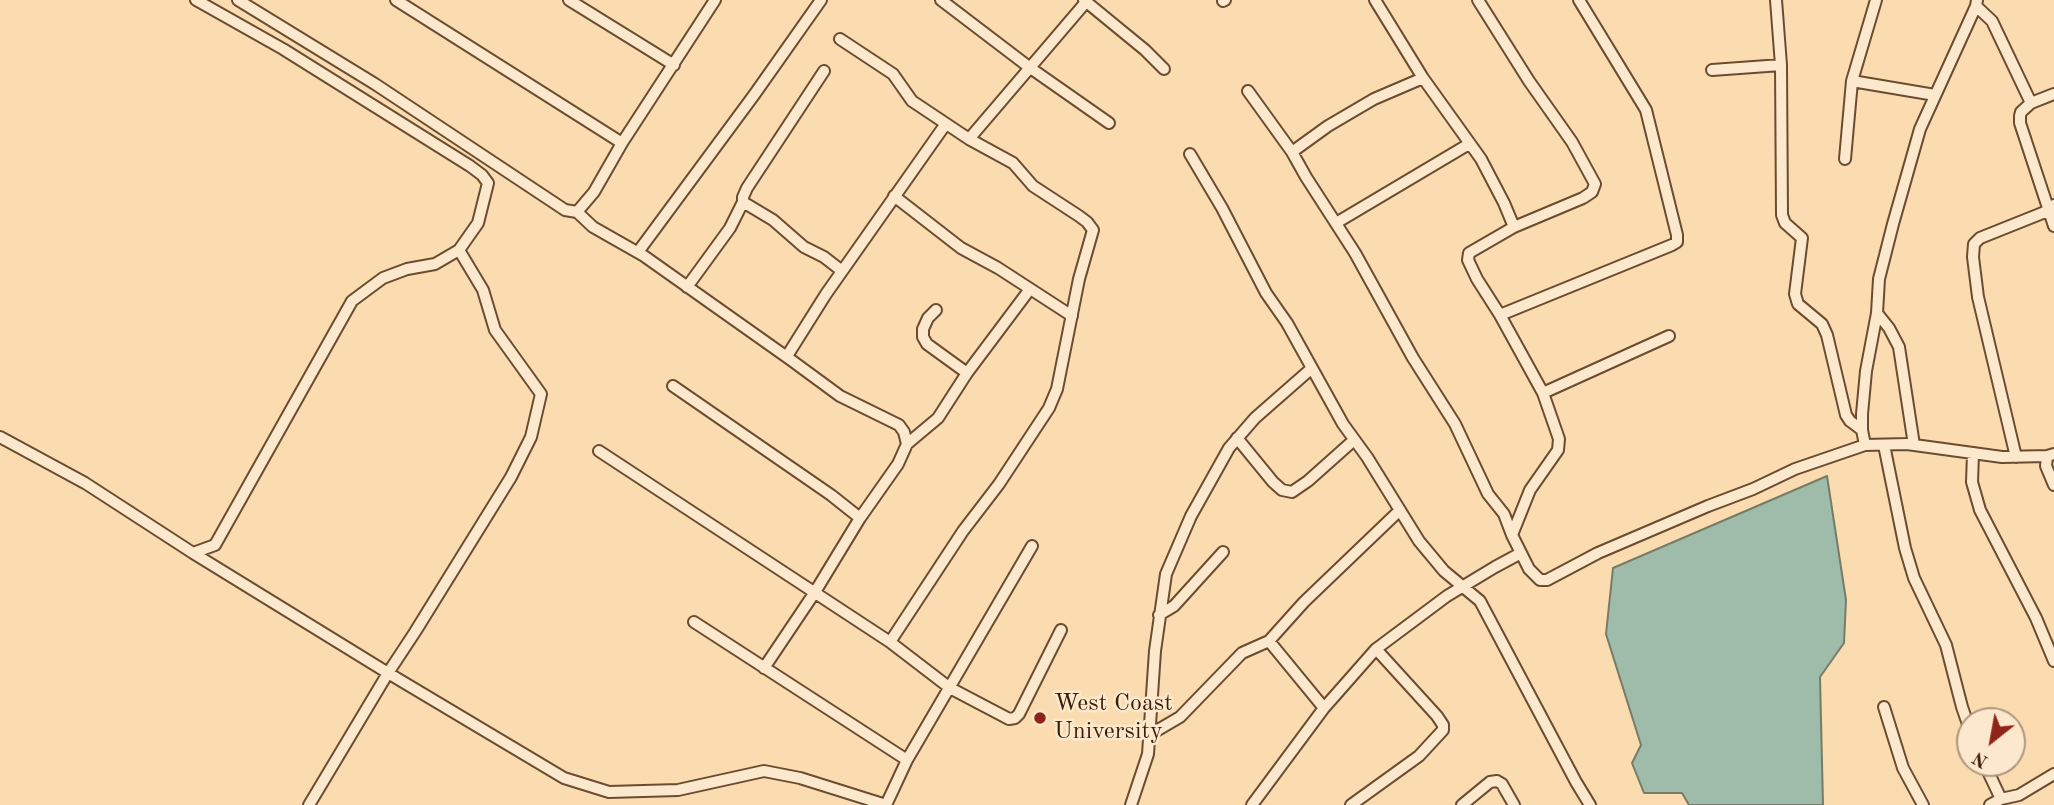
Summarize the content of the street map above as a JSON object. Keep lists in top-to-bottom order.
{
  "places": ["West Coast University"],
  "north": "bottom left"
}
